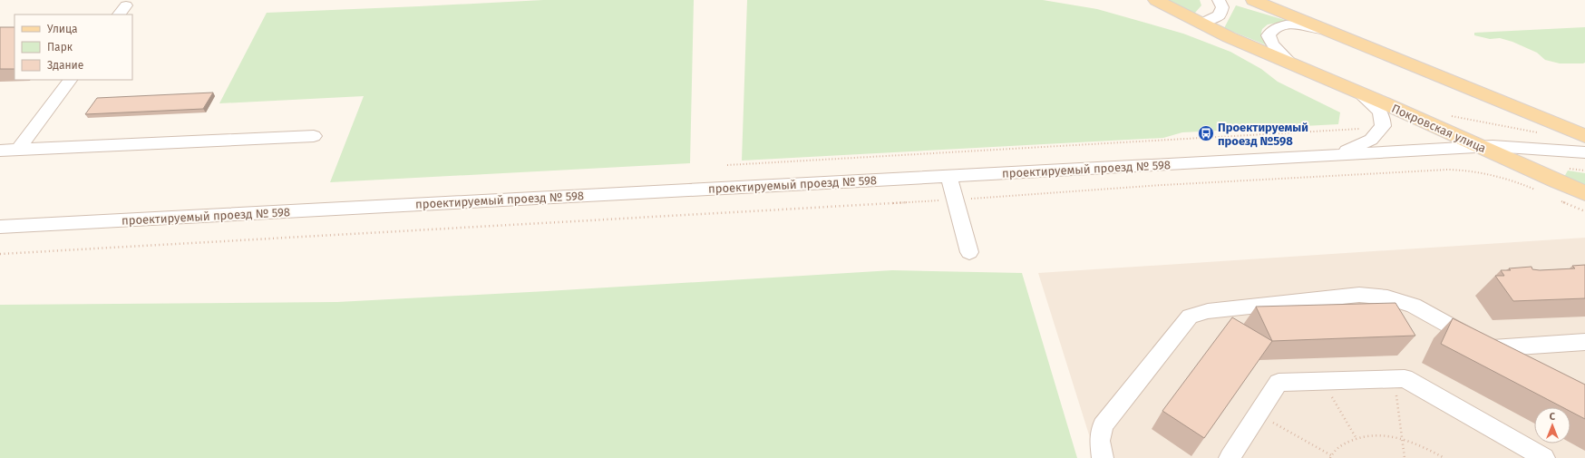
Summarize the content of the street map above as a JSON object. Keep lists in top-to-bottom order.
{
  "streets": {
    "main road": ["Покровская улица"],
    "street": ["проектируемый проезд № 598"]
  },
  "crossings": [
    ["Покровская улица", "проектируемый проезд № 598"]
  ],
  "places": {
    "bus stop": ["Проектируемый проезд №598"]
  },
  "legend": ["Улица", "Парк", "Здание"],
  "north": "top"
}
